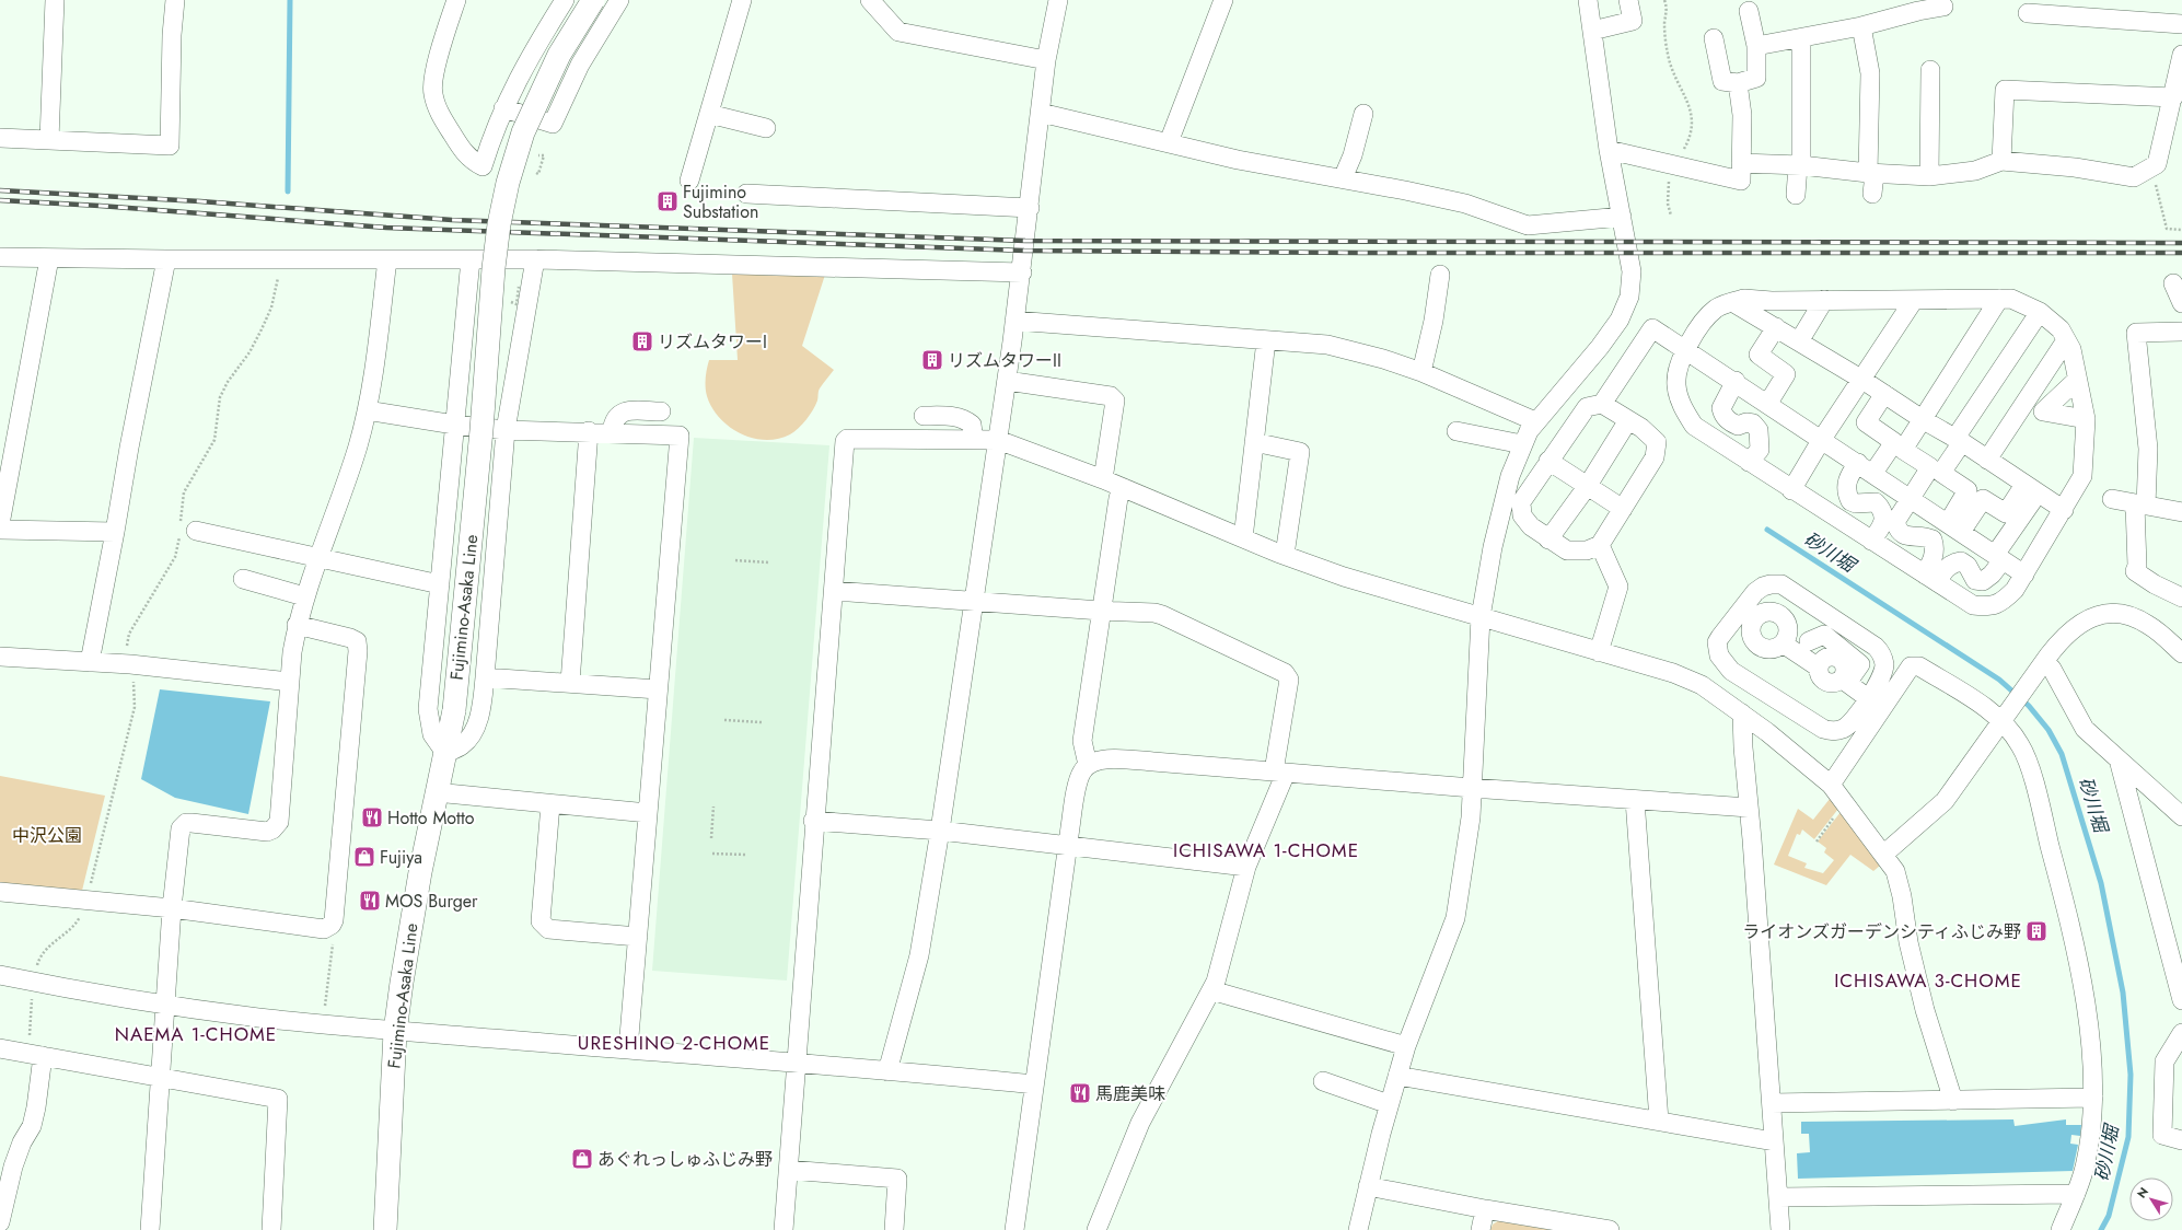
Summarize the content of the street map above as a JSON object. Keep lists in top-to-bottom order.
{
  "streets": {
    "main road": ["Fujimino-Asaka Line"]
  },
  "districts": [
    "ICHISAWA 1-CHOME",
    "ICHISAWA 3-CHOME",
    "NAEMA 1-CHOME",
    "URESHINO 2-CHOME"
  ],
  "water": ["砂川堀"],
  "parks": ["中沢公園"],
  "places": {
    "building": [
      "Fujimino Substation",
      "リズムタワーI",
      "リズムタワーII",
      "ライオンズガーデンシティふじみ野"
    ],
    "restaurant": ["Hotto Motto", "MOS Burger", "馬鹿美味"],
    "shop": ["Fujiya", "あぐれっしゅふじみ野"]
  },
  "north": "top left"
}
